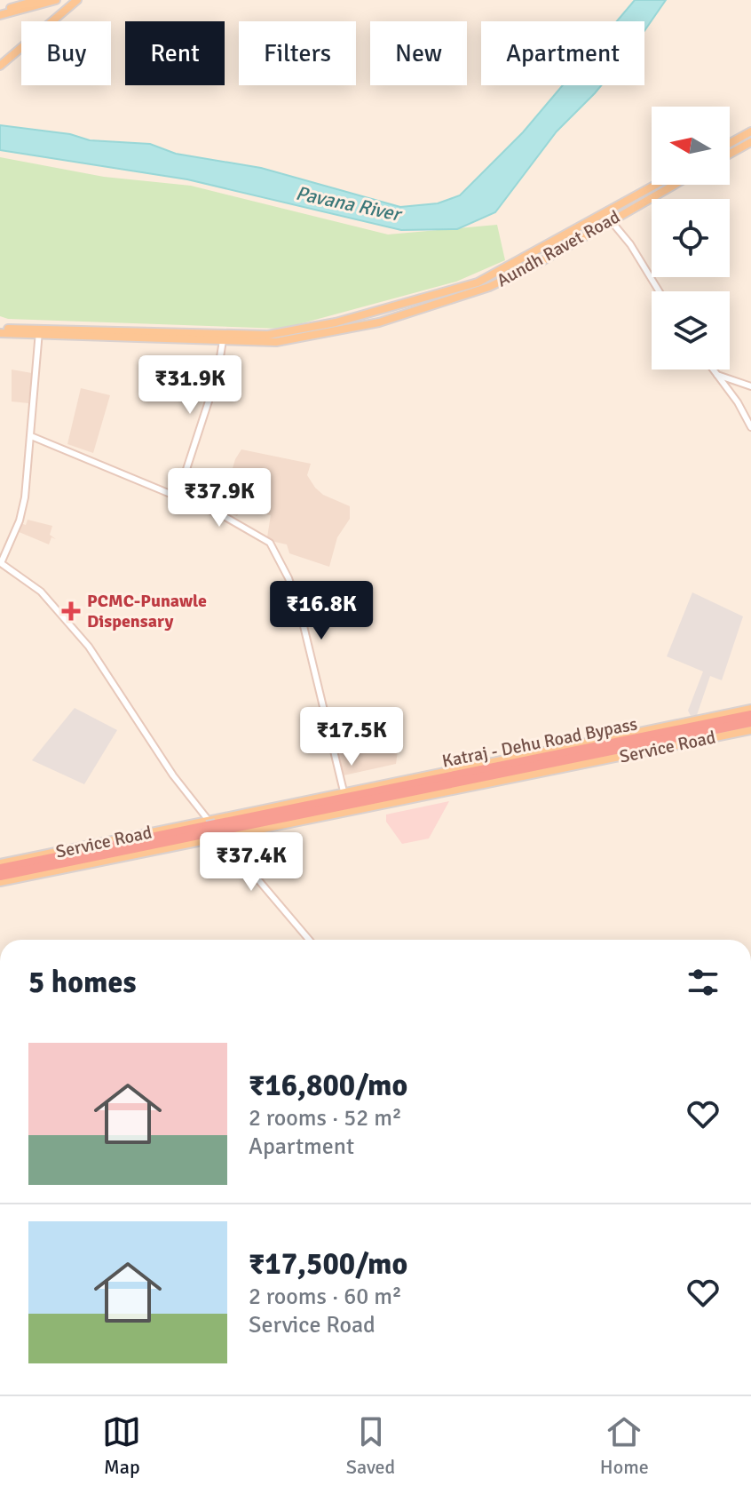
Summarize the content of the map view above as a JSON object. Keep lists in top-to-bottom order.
{
  "streets": {
    "highway": ["Katraj - Dehu Road Bypass"],
    "main road": ["Aundh Ravet Road", "Service Road"]
  },
  "crossings": [
    ["Katraj - Dehu Road Bypass", "Service Road"]
  ],
  "water": ["Pavana River"],
  "places": {
    "health": ["PCMC-Punawle Dispensary"]
  },
  "north": "left",
  "page": {
    "chip": [
      "Buy",
      "Rent",
      "Filters",
      "New",
      "Apartment"
    ],
    "price": [
      "₹31.9K",
      "₹37.9K",
      "₹16.8K",
      "₹17.5K",
      "₹37.4K"
    ],
    "heading": "5 homes",
    "list": [
      {
        "name": "₹16,800/mo",
        "note": "2 rooms · 52 m² · Apartment"
      },
      {
        "name": "₹17,500/mo",
        "note": "2 rooms · 60 m² · Service Road"
      }
    ],
    "tabs": ["Map", "Saved", "Home"]
  }
}
